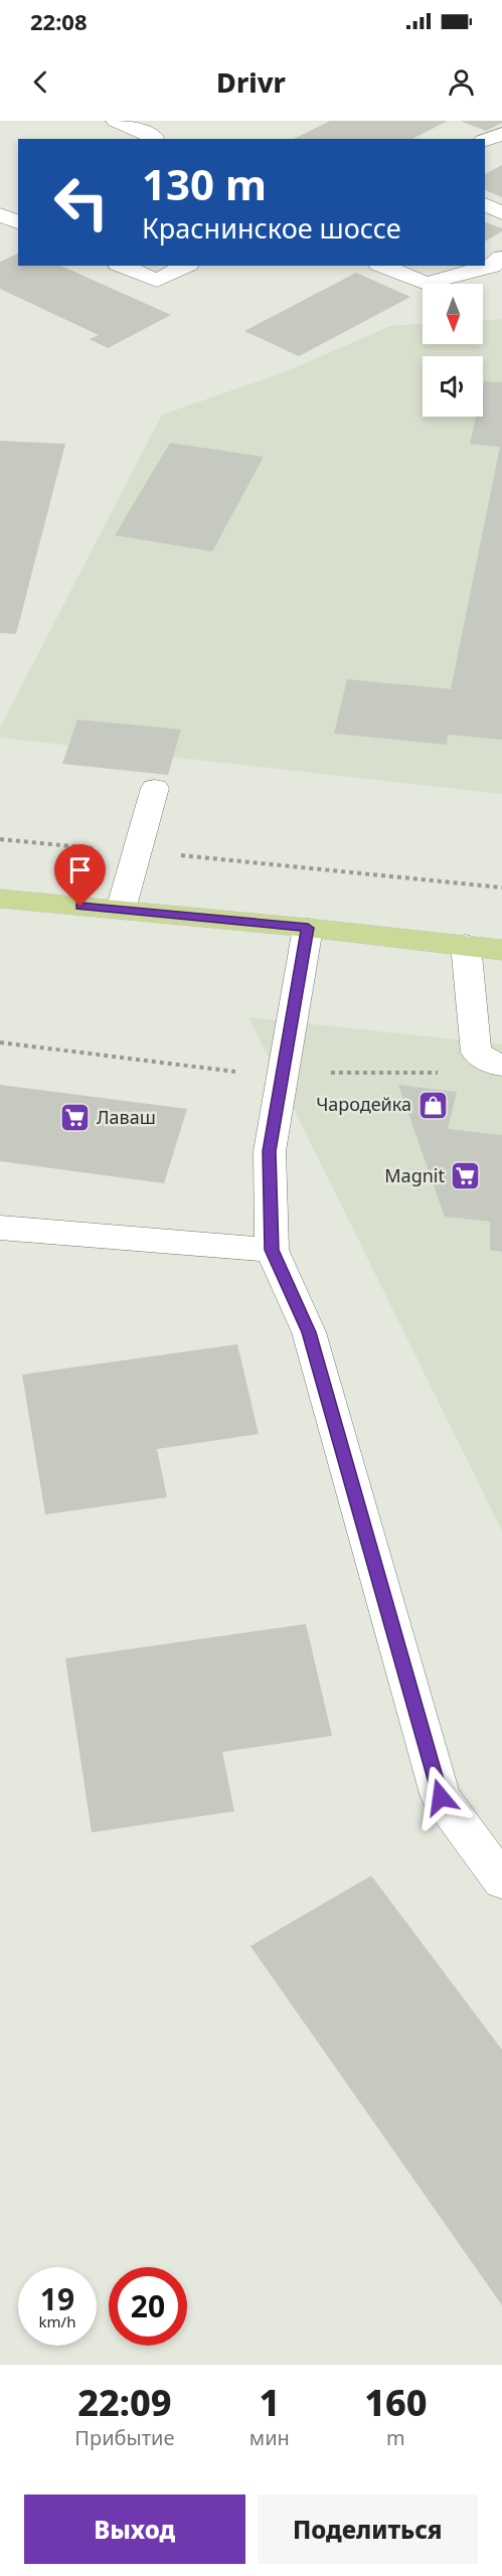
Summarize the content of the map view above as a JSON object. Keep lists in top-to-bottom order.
{
  "places": {
    "shop": ["Чародейка"],
    "supermarket": ["Лаваш", "Magnit"]
  },
  "north": "bottom",
  "page": {
    "status": "22:08",
    "header": "Drivr",
    "turn": ["130 m", "Краснинское шоссе"],
    "speed": "19 km/h",
    "limit": "20",
    "eta": [
      "22:09",
      "Прибытие",
      "1",
      "мин",
      "160",
      "m"
    ],
    "buttons": ["Выход", "Поделиться"]
  }
}
